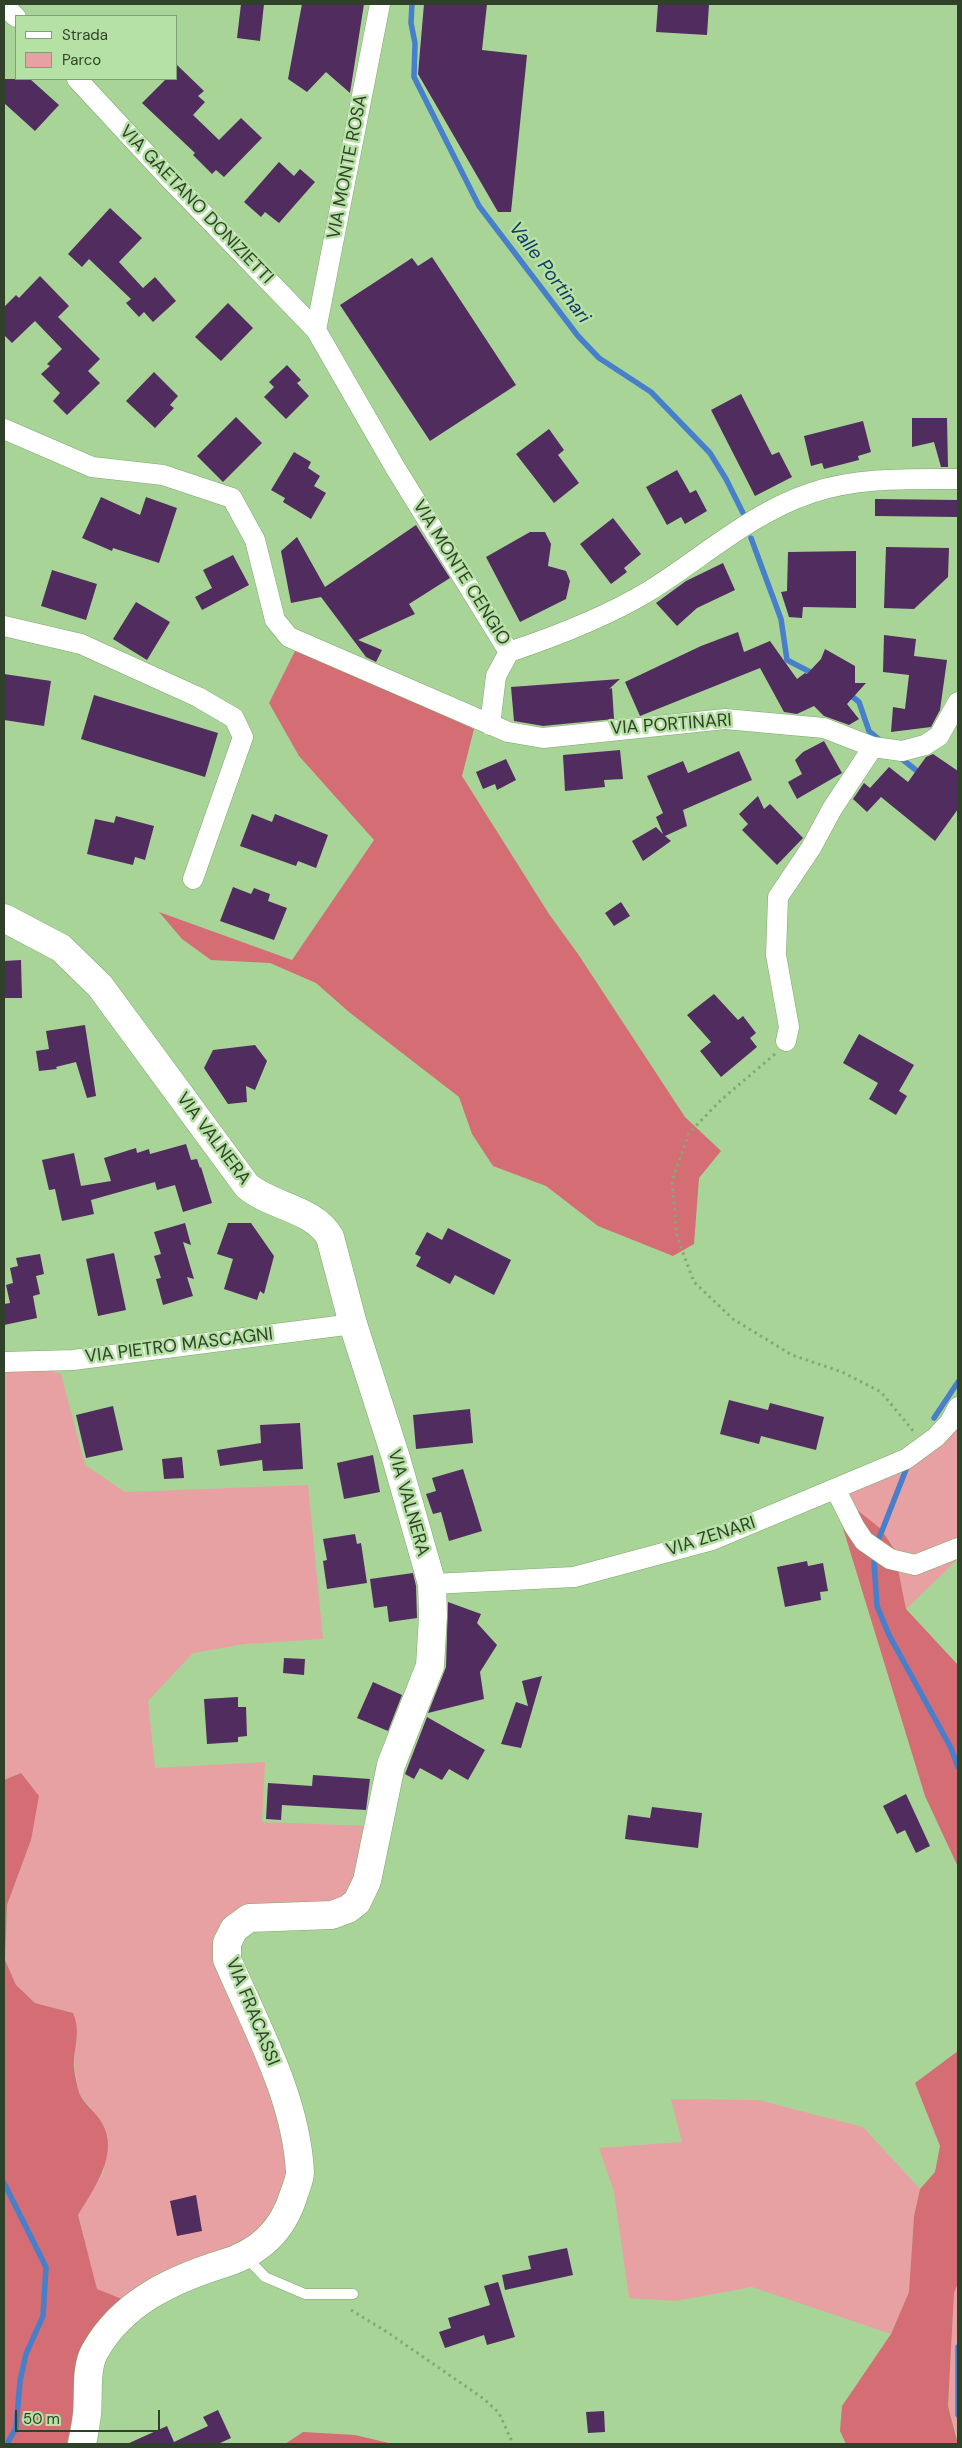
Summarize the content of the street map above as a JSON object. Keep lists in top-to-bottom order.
{
  "streets": {
    "street": [
      "VIA MONTE ROSA",
      "VIA GAETANO DONIZIETTI",
      "VIA MONTE CENGIO",
      "VIA PORTINARI",
      "VIA VALNERA",
      "VIA PIETRO MASCAGNI",
      "VIA ZENARI",
      "VIA FRACASSI"
    ]
  },
  "crossings": [
    ["VIA MONTE ROSA", "VIA GAETANO DONIZIETTI"],
    ["VIA MONTE ROSA", "VIA MONTE CENGIO"],
    ["VIA GAETANO DONIZIETTI", "VIA MONTE CENGIO"],
    ["VIA VALNERA", "VIA PIETRO MASCAGNI"],
    ["VIA VALNERA", "VIA ZENARI"],
    ["VIA VALNERA", "VIA FRACASSI"],
    ["VIA ZENARI", "VIA FRACASSI"]
  ],
  "water": ["Valle Portinari"],
  "legend": ["Strada", "Parco"],
  "scale_bar": "50 m"
}
